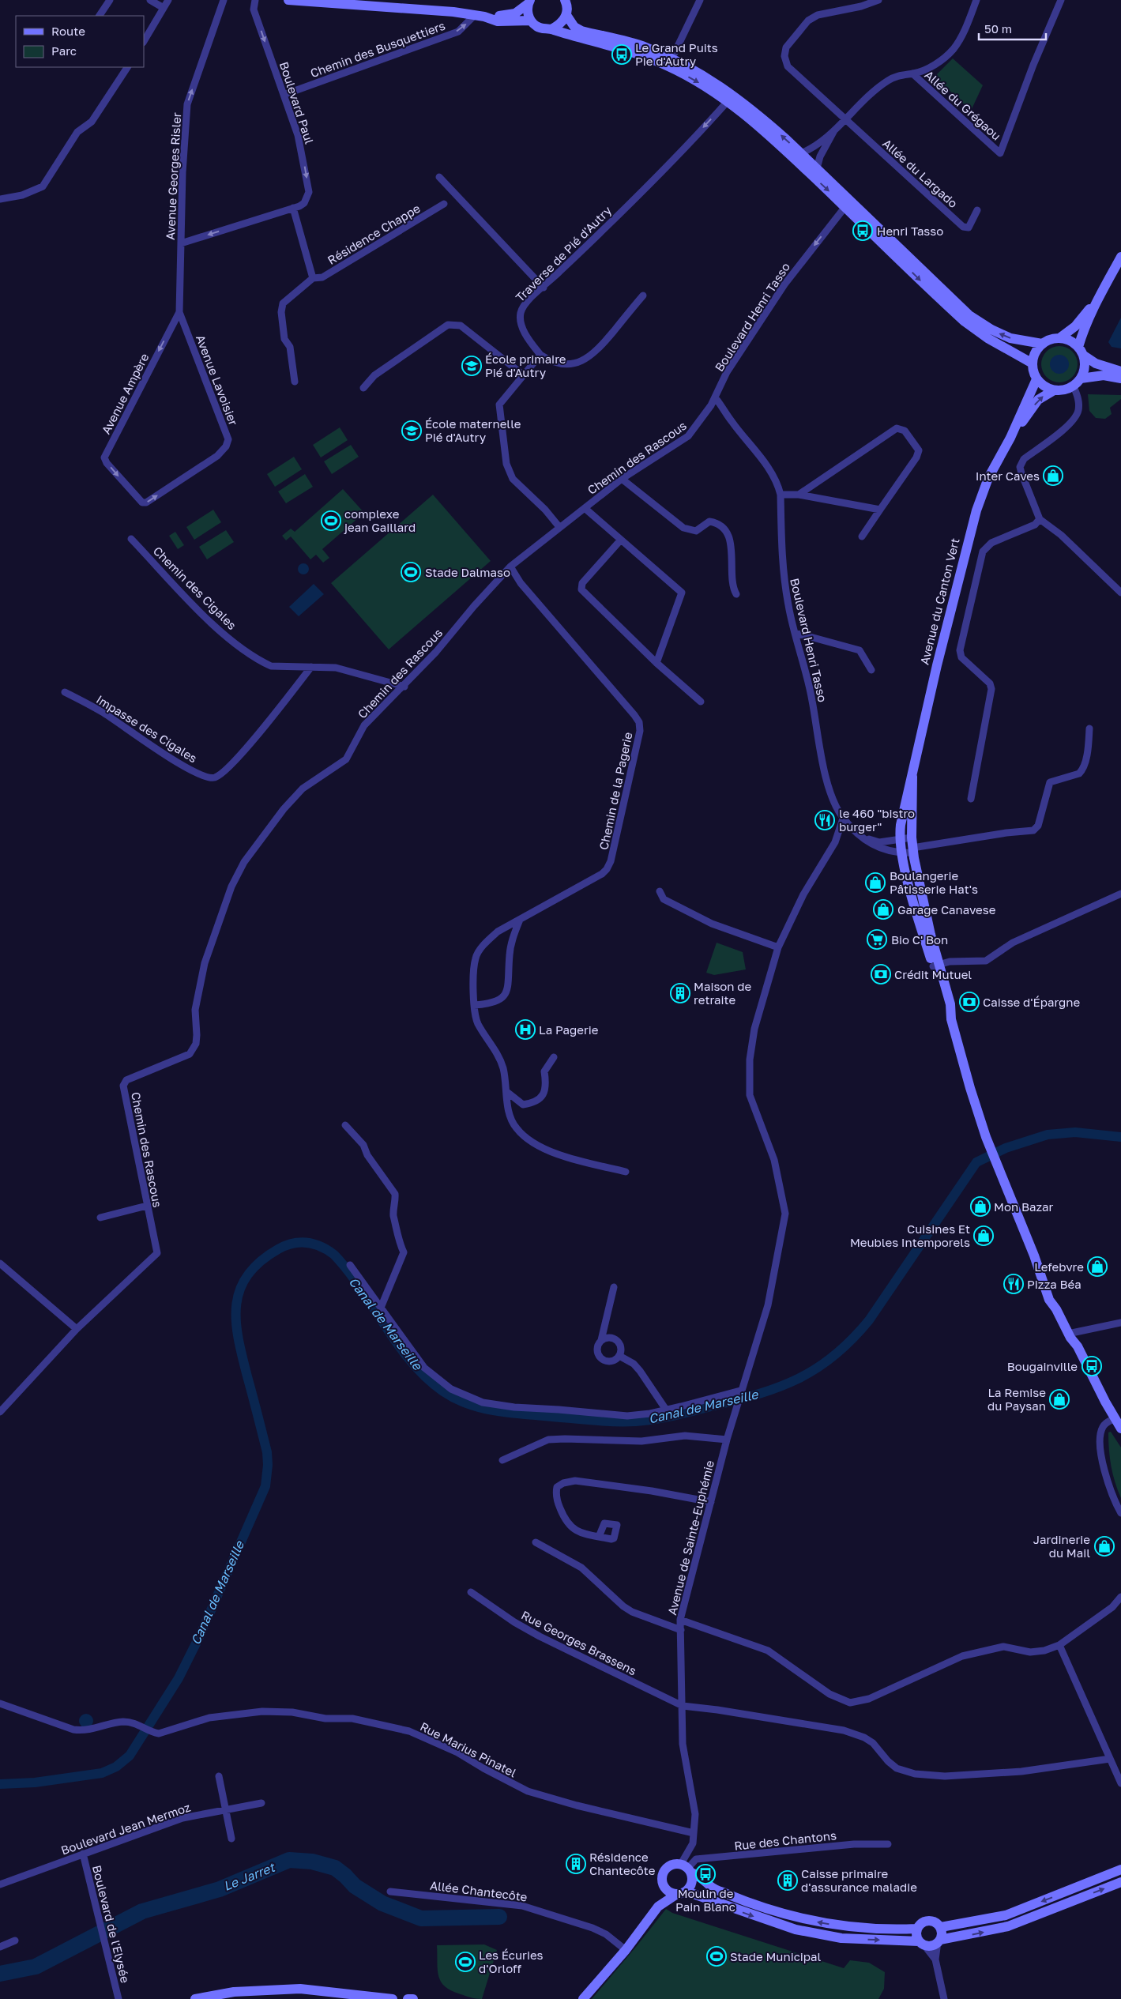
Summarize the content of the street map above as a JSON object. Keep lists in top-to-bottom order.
{
  "streets": {
    "street": [
      "Chemin des Busquettiers",
      "Boulevard Paul",
      "Allée du Grégaou",
      "Allée du Largado",
      "Avenue Georges Risler",
      "Résidence Chappe",
      "Traverse de Pié d'Autry",
      "Boulevard Henri Tasso",
      "Avenue Lavoisier",
      "Avenue Ampère",
      "Chemin des Rascous",
      "Chemin des Cigales",
      "Avenue du Canton Vert",
      "Impasse des Cigales",
      "Chemin de la Pagerie",
      "Avenue de Sainte-Euphémie",
      "Rue Georges Brassens",
      "Rue Marius Pinatel",
      "Boulevard Jean Mermoz",
      "Rue des Chantons",
      "Allée Chantecôte",
      "Boulevard de l'Elysée"
    ]
  },
  "crossings": [
    ["Chemin des Busquettiers", "Boulevard Paul"],
    ["Boulevard Paul", "Avenue Georges Risler"],
    ["Boulevard Paul", "Résidence Chappe"],
    ["Avenue Georges Risler", "Avenue Lavoisier"],
    ["Avenue Georges Risler", "Avenue Ampère"],
    ["Boulevard Henri Tasso", "Chemin des Rascous"],
    ["Boulevard Henri Tasso", "Avenue du Canton Vert"],
    ["Boulevard Henri Tasso", "Avenue de Sainte-Euphémie"],
    ["Avenue Lavoisier", "Avenue Ampère"],
    ["Chemin des Rascous", "Chemin des Cigales"],
    ["Chemin des Rascous", "Chemin de la Pagerie"],
    ["Chemin des Cigales", "Impasse des Cigales"],
    ["Avenue de Sainte-Euphémie", "Rue Georges Brassens"],
    ["Avenue de Sainte-Euphémie", "Rue Marius Pinatel"],
    ["Avenue de Sainte-Euphémie", "Rue des Chantons"],
    ["Boulevard Jean Mermoz", "Boulevard de l'Elysée"]
  ],
  "one_way": [
    "Chemin des Busquettiers",
    "Avenue Georges Risler",
    "Traverse de Pié d'Autry",
    "Avenue Ampère"
  ],
  "water": ["Canal de Marseille", "Le Jarret"],
  "places": {
    "bus stop": [
      "Le Grand Puits Pie d'Autry",
      "Henri Tasso",
      "Bougainville",
      "Moulin de Pain Blanc"
    ],
    "school or university": ["École primaire Pié d'Autry", "École maternelle Pié d'Autry"],
    "shop": [
      "Inter Caves",
      "Boulangerie Pâtisserie Hat's",
      "Garage Canavese",
      "Mon Bazar",
      "Cuisines Et Meubles Intemporels",
      "Lefebvre",
      "La Remise du Paysan",
      "Jardinerie du Mail"
    ],
    "sports": [
      "complexe jean Gaillard",
      "Stade Dalmaso",
      "Stade Municipal",
      "Les Écuries d'Orloff"
    ],
    "restaurant": ["le 460 \"bistro burger\"", "Pizza Béa"],
    "supermarket": ["Bio C' Bon"],
    "bank": ["Crédit Mutuel", "Caisse d'Épargne"],
    "building": ["Maison de retraite", "Résidence Chantecôte", "Caisse primaire d'assurance maladie"],
    "hospital": ["La Pagerie"]
  },
  "legend": ["Route", "Parc"],
  "scale_bar": "50 m"
}
